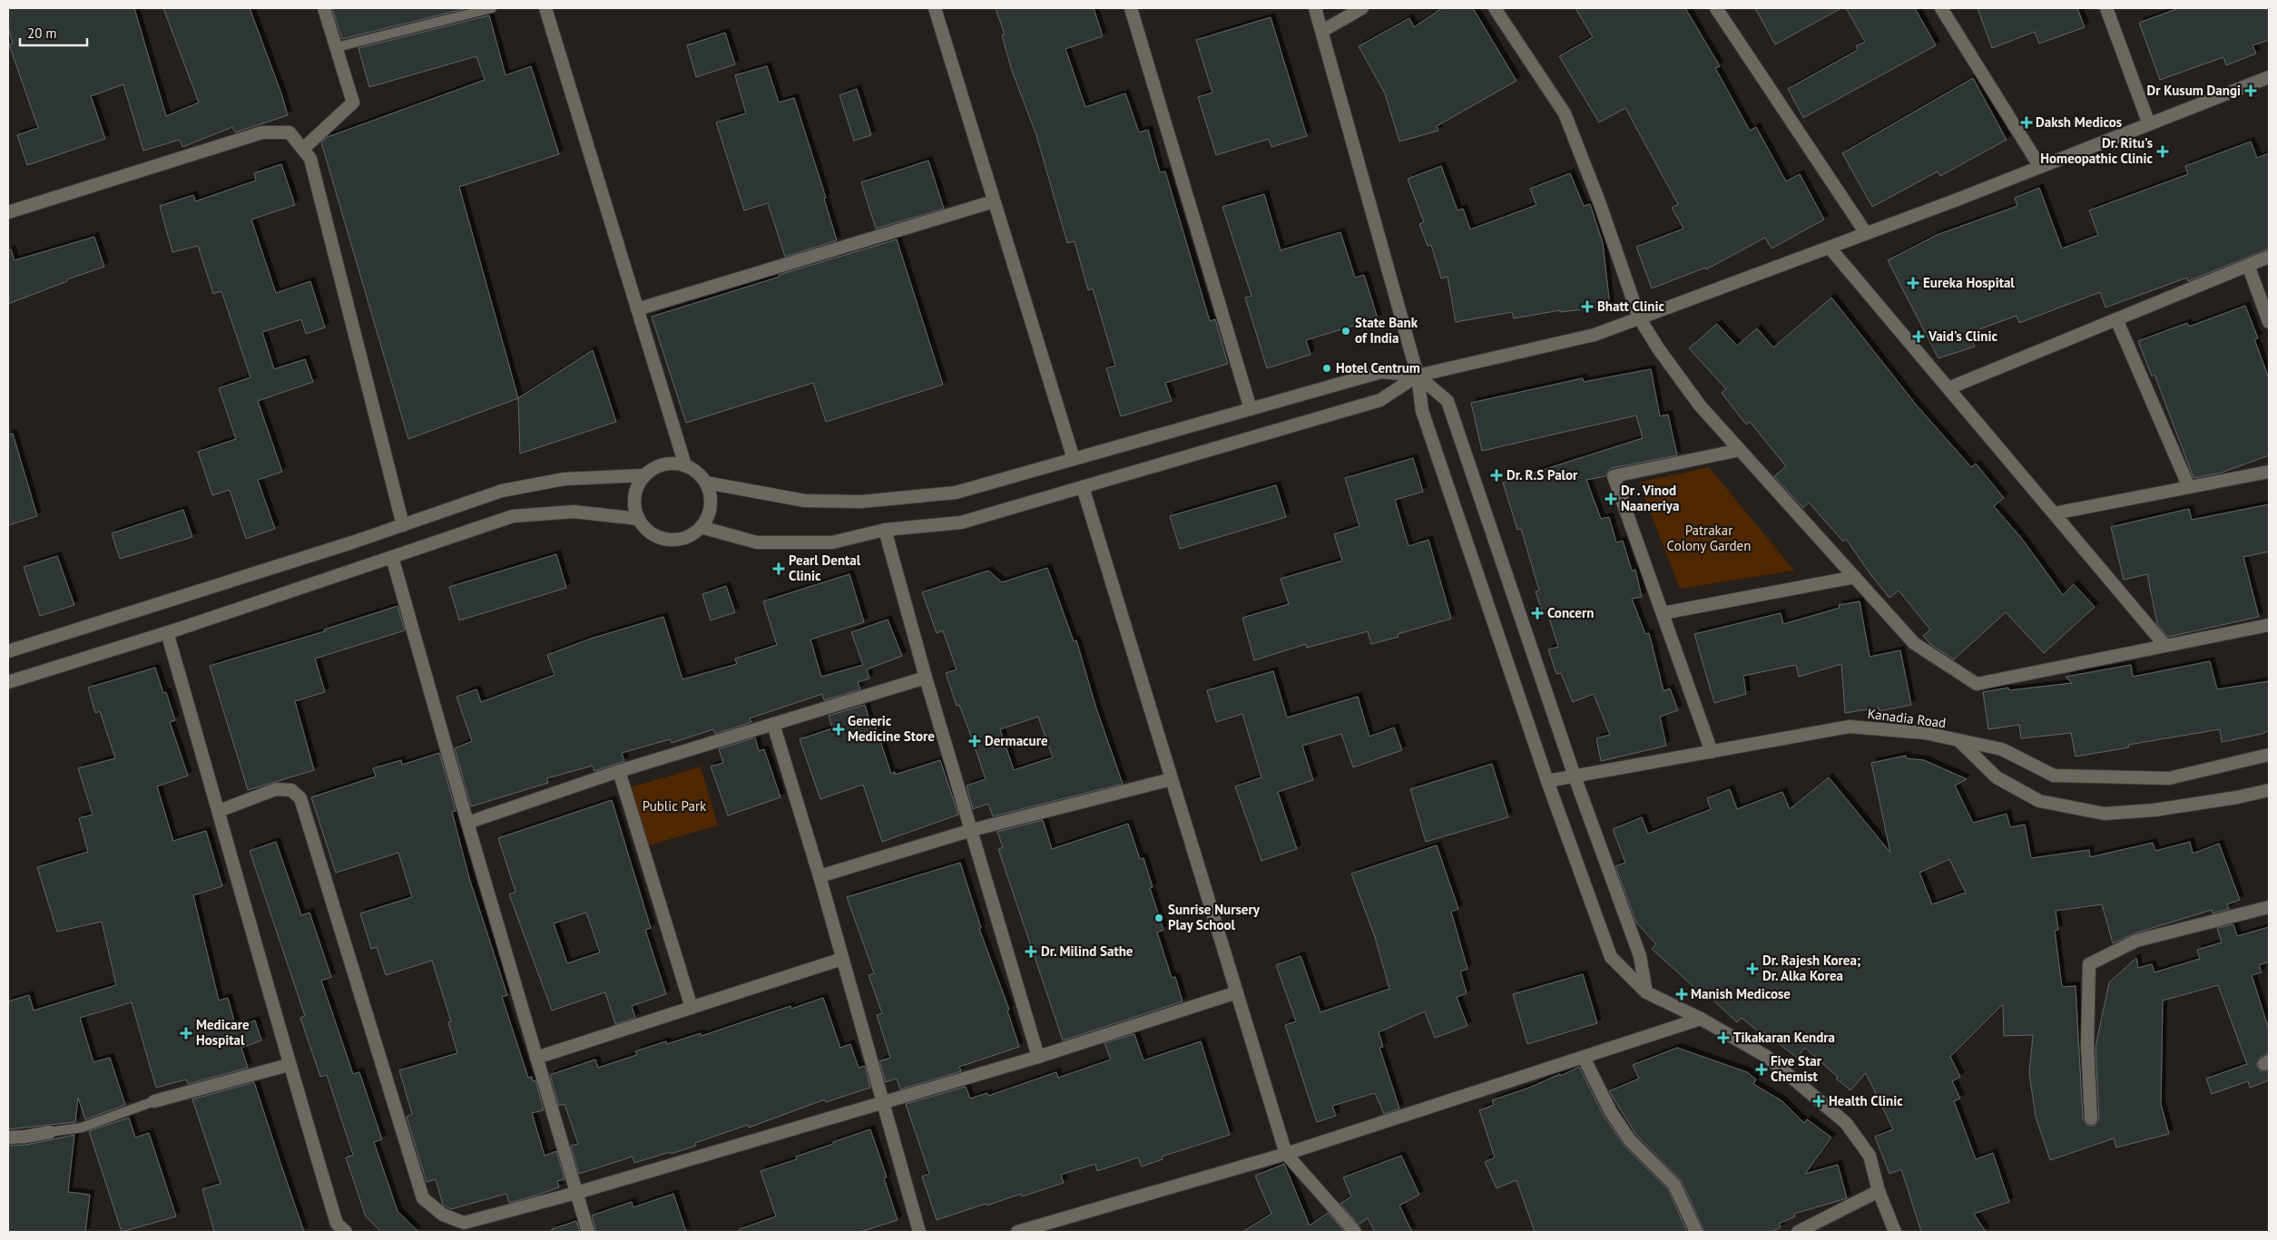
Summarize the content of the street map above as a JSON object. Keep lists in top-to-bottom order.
{
  "streets": {
    "street": ["Kanadia Road"]
  },
  "parks": ["Patrakar Colony Garden", "Public Park"],
  "places": {
    "health": [
      "Dr Kusum Dangi",
      "Daksh Medicos",
      "Dr. Ritu's Homeopathic Clinic",
      "Eureka Hospital",
      "Bhatt Clinic",
      "Vaid's Clinic",
      "Dr. R.S Palor",
      "Dr . Vinod Naaneriya",
      "Pearl Dental Clinic",
      "Concern",
      "Generic Medicine Store",
      "Dermacure",
      "Dr. Milind Sathe",
      "Dr. Rajesh Korea; Dr. Alka Korea",
      "Manish Medicose",
      "Medicare Hospital",
      "Tikakaran Kendra",
      "Five Star Chemist",
      "Health Clinic"
    ],
    "other": ["State Bank of India", "Hotel Centrum", "Sunrise Nursery Play School"]
  },
  "scale_bar": "20 m"
}
